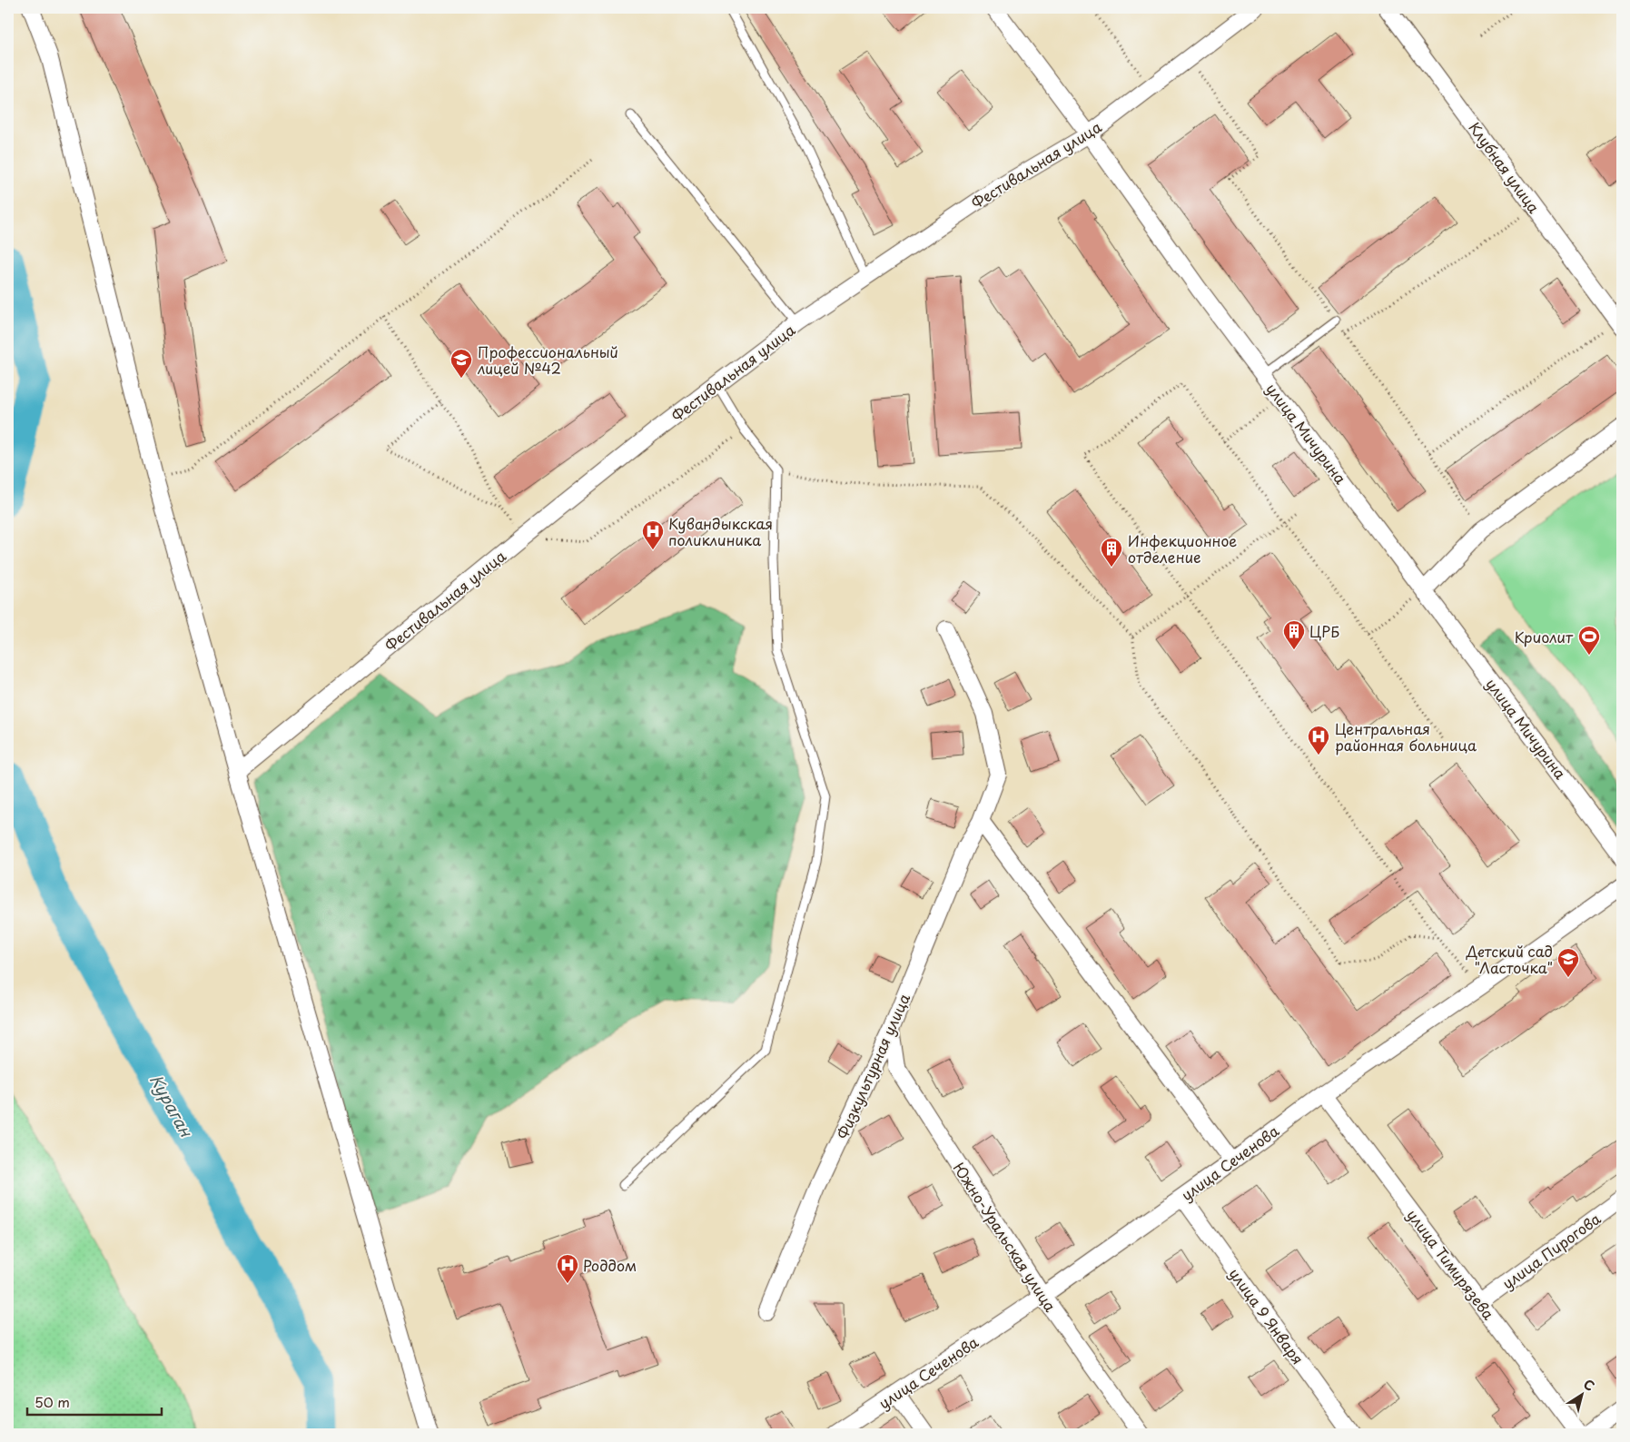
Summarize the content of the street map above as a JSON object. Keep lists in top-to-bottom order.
{
  "streets": {
    "street": [
      "Фестивальная улица",
      "Клубная улица",
      "улица Мичурина",
      "Физкультурная улица",
      "улица Сеченова",
      "Южно-Уральская улица",
      "улица Пирогова",
      "улица Тимирязева",
      "улица 9 Января"
    ]
  },
  "crossings": [
    ["Фестивальная улица", "улица Мичурина"],
    ["Физкультурная улица", "Южно-Уральская улица"],
    ["улица Сеченова", "Южно-Уральская улица"],
    ["улица Сеченова", "улица Тимирязева"],
    ["улица Сеченова", "улица 9 Января"],
    ["улица Пирогова", "улица Тимирязева"]
  ],
  "water": ["Кураган"],
  "places": {
    "school or university": ["Профессиональный лицей №42", "Детский сад \"Ласточка\""],
    "hospital": ["Кувандыкская поликлиника", "Центральная районная больница", "Роддом"],
    "building": ["Инфекционное отделение", "ЦРБ"],
    "sports": ["Криолит"]
  },
  "scale_bar": "50 m",
  "north": "top right"
}
